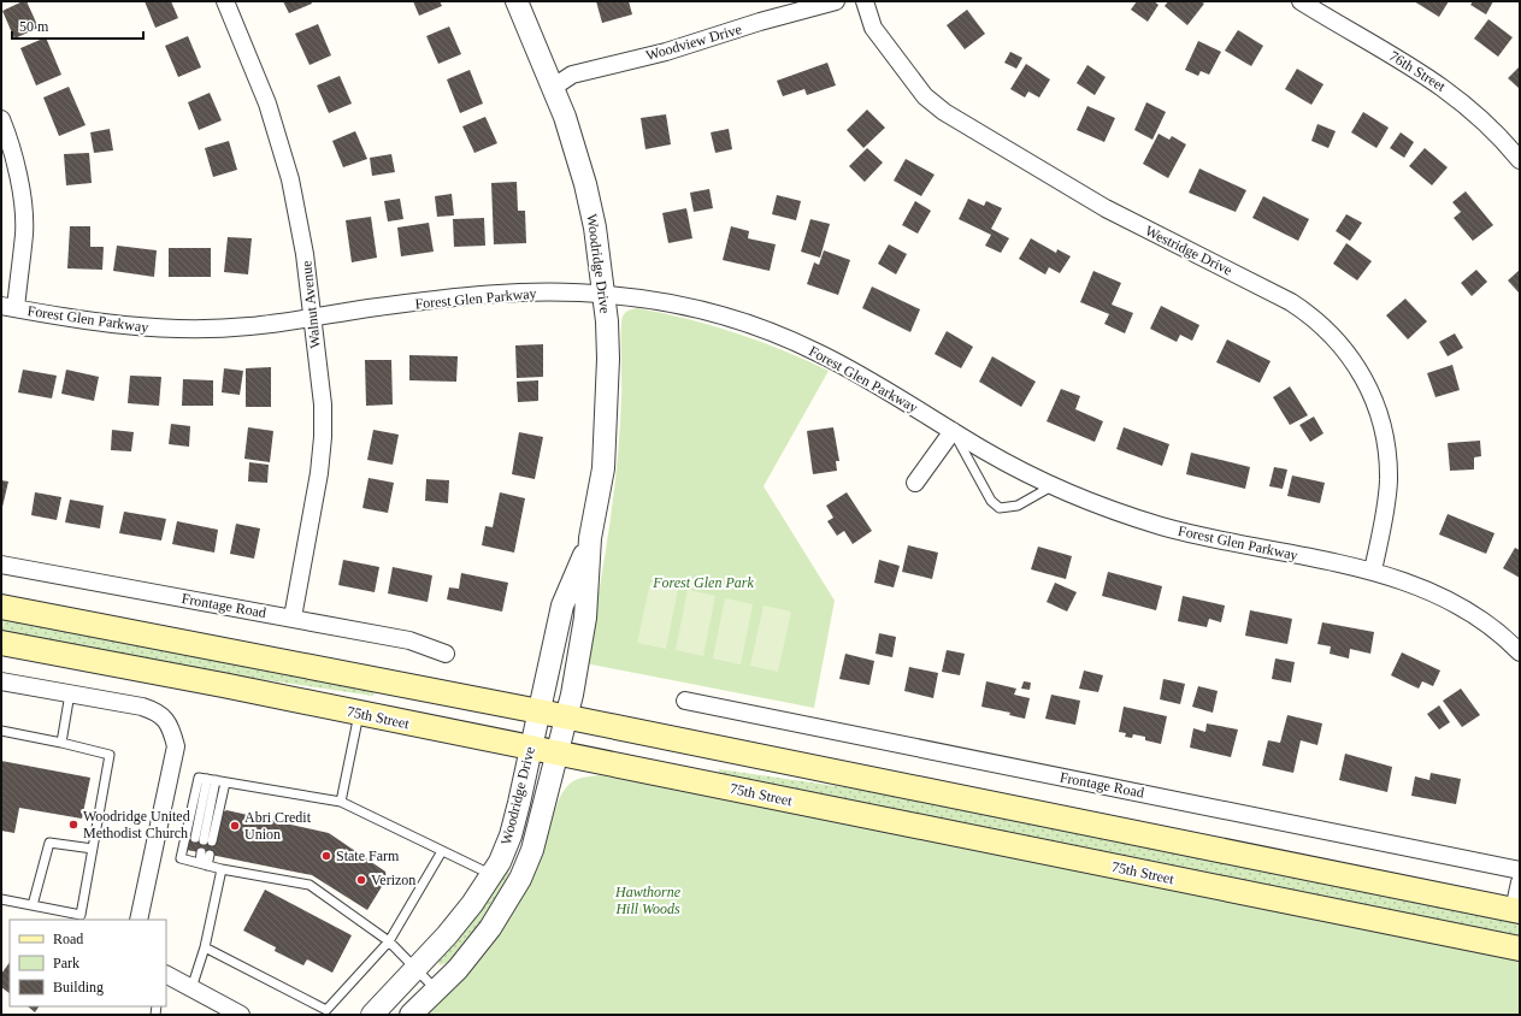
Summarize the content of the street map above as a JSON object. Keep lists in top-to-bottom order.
{
  "streets": {
    "main road": ["75th Street"],
    "street": [
      "Woodview Drive",
      "76th Street",
      "Westridge Drive",
      "Woodridge Drive",
      "Forest Glen Parkway",
      "Walnut Avenue",
      "Frontage Road"
    ]
  },
  "crossings": [
    ["Woodview Drive", "Woodridge Drive"],
    ["Westridge Drive", "Forest Glen Parkway"],
    ["Woodridge Drive", "Forest Glen Parkway"],
    ["Woodridge Drive", "75th Street"],
    ["Forest Glen Parkway", "Walnut Avenue"],
    ["Walnut Avenue", "Frontage Road"]
  ],
  "parks": ["Forest Glen Park", "Hawthorne Hill Woods"],
  "places": [
    "Woodridge United Methodist Church",
    "Abri Credit Union",
    "State Farm",
    "Verizon"
  ],
  "legend": ["Road", "Park", "Building"],
  "scale_bar": "50 m"
}
